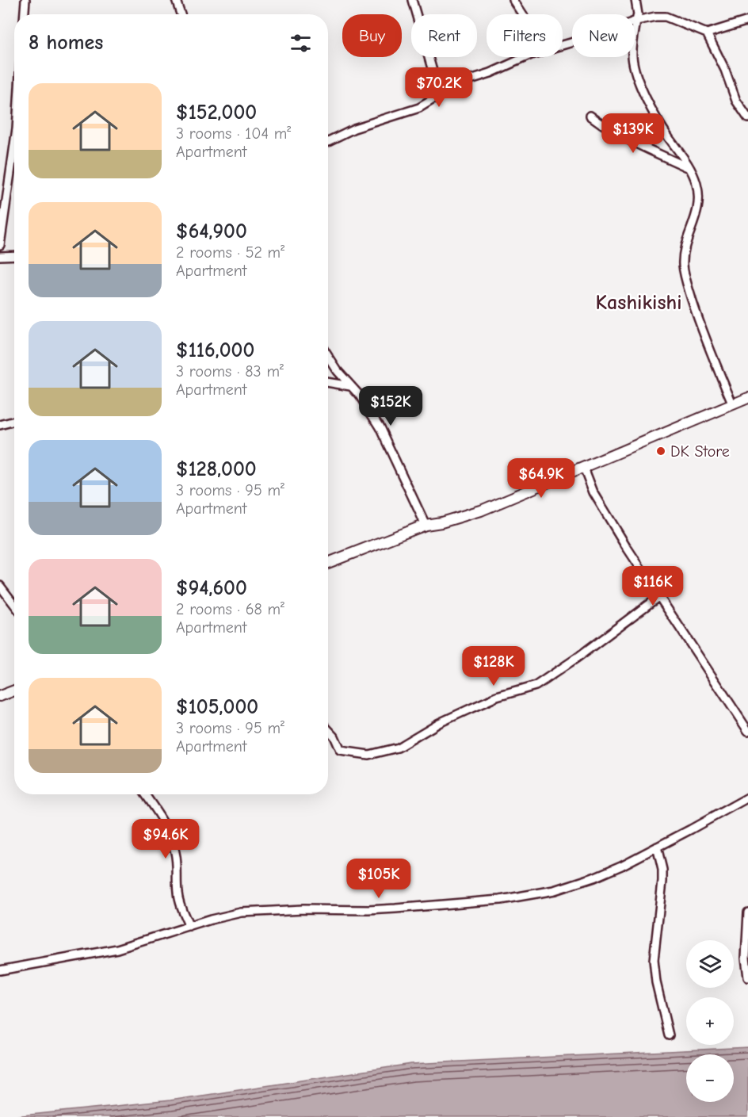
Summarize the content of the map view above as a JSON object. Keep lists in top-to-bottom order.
{
  "districts": ["Kashikishi"],
  "places": ["DK Store"],
  "page": {
    "chip": [
      "Buy",
      "Rent",
      "Filters",
      "New"
    ],
    "heading": "8 homes",
    "price": [
      "$70.2K",
      "$139K",
      "$152K",
      "$64.9K",
      "$116K",
      "$128K",
      "$94.6K",
      "$105K"
    ],
    "list": [
      {
        "name": "$152,000",
        "note": "3 rooms · 104 m² · Apartment"
      },
      {
        "name": "$64,900",
        "note": "2 rooms · 52 m² · Apartment"
      },
      {
        "name": "$116,000",
        "note": "3 rooms · 83 m² · Apartment"
      },
      {
        "name": "$128,000",
        "note": "3 rooms · 95 m² · Apartment"
      },
      {
        "name": "$94,600",
        "note": "2 rooms · 68 m² · Apartment"
      },
      {
        "name": "$105,000",
        "note": "3 rooms · 95 m² · Apartment"
      }
    ],
    "map_buttons": ["+", "−"]
  }
}
